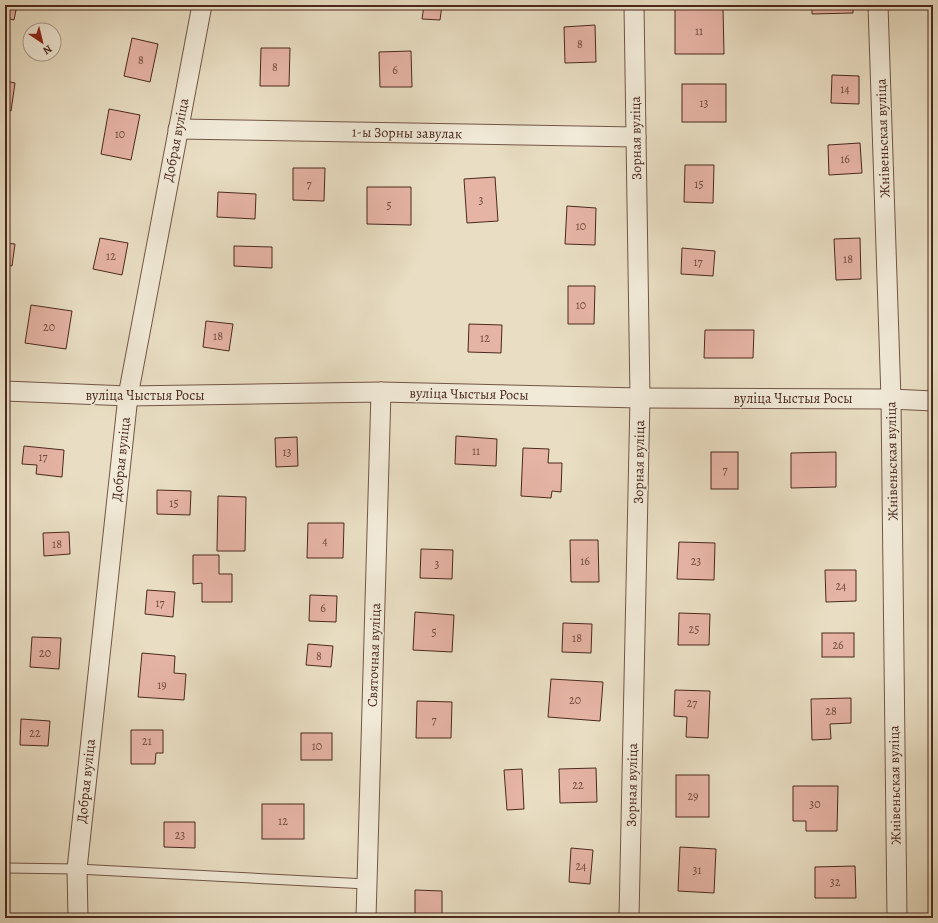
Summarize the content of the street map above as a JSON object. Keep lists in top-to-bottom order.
{
  "streets": {
    "street": [
      "1-ы Зорны завулак",
      "Зорная вуліца",
      "Жнівеньская вуліца",
      "Добрая вуліца",
      "вуліца Чыстыя Росы",
      "Святочная вуліца"
    ]
  },
  "crossings": [
    ["1-ы Зорны завулак", "Зорная вуліца"],
    ["1-ы Зорны завулак", "Добрая вуліца"],
    ["Зорная вуліца", "вуліца Чыстыя Росы"],
    ["Жнівеньская вуліца", "вуліца Чыстыя Росы"],
    ["Добрая вуліца", "вуліца Чыстыя Росы"],
    ["вуліца Чыстыя Росы", "Святочная вуліца"]
  ],
  "house_numbers": [
    "11",
    "8",
    "8",
    "8",
    "6",
    "14",
    "13",
    "10",
    "16",
    "7",
    "15",
    "3",
    "5",
    "10",
    "12",
    "18",
    "17",
    "10",
    "20",
    "18",
    "12",
    "11",
    "13",
    "17",
    "7",
    "15",
    "4",
    "18",
    "16",
    "23",
    "3",
    "24",
    "17",
    "6",
    "25",
    "5",
    "18",
    "26",
    "20",
    "8",
    "19",
    "20",
    "27",
    "28",
    "7",
    "22",
    "21",
    "10",
    "22",
    "29",
    "30",
    "12",
    "23",
    "24",
    "31",
    "32"
  ],
  "north": "bottom right"
}
